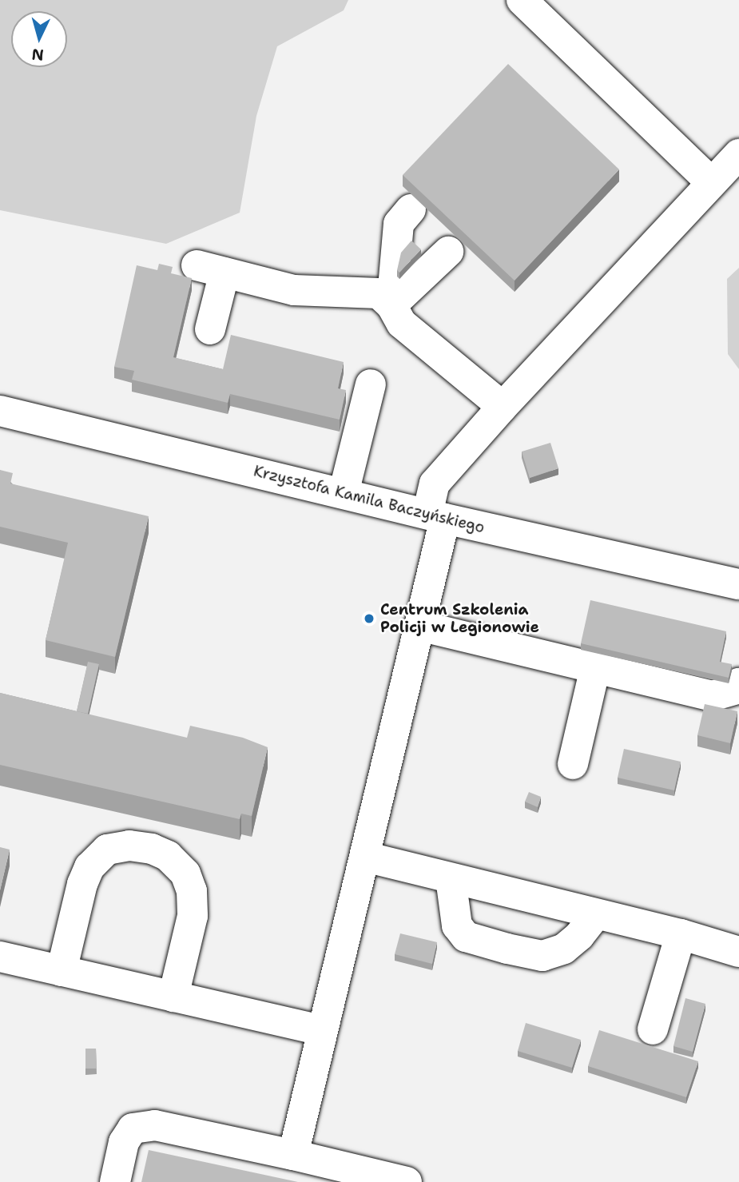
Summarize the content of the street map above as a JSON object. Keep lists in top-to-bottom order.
{
  "streets": {
    "lane": ["Krzysztofa Kamila Baczyńskiego"]
  },
  "places": ["Centrum Szkolenia Policji w Legionowie"],
  "north": "bottom"
}
